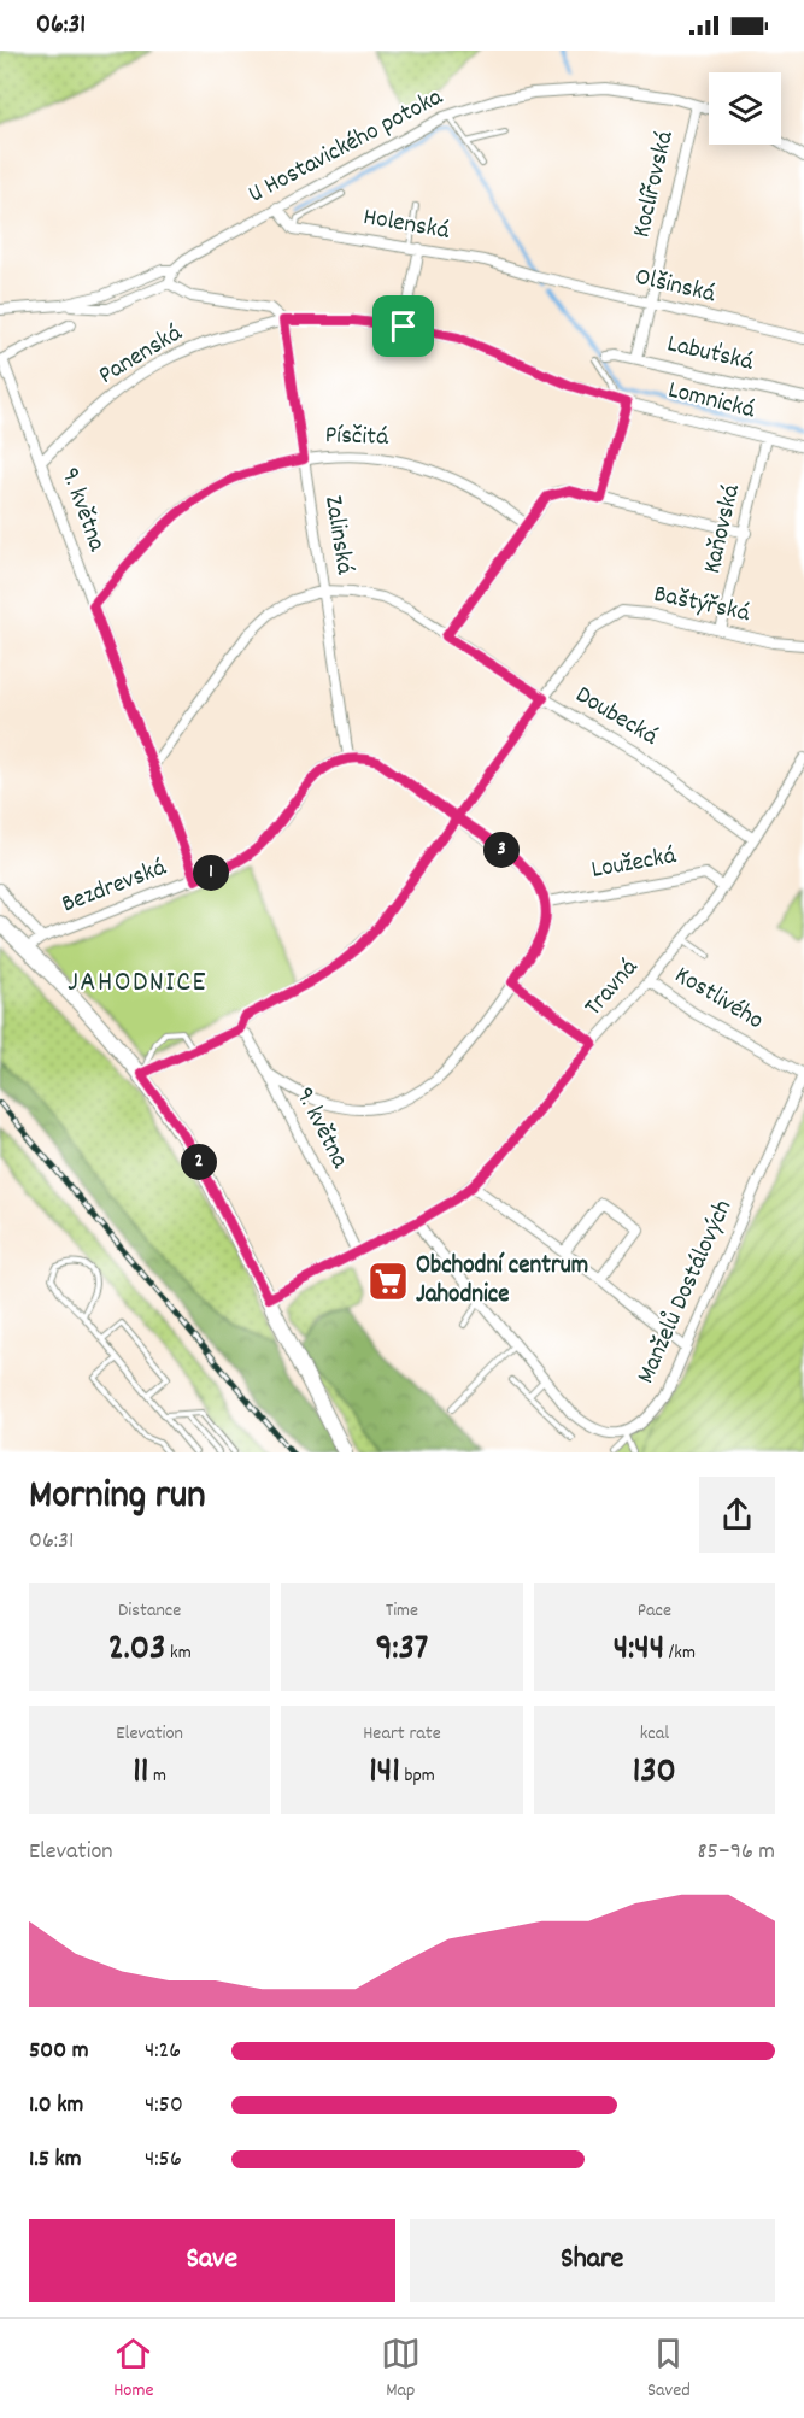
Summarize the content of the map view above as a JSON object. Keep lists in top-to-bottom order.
{
  "streets": {
    "street": [
      "U Hostavického potoka",
      "Koclířovská",
      "Holenská",
      "Olšinská",
      "Labuťská",
      "Panenská",
      "Lomnická",
      "Písčitá",
      "9. května",
      "Kaňovská",
      "Zalinská",
      "Baštýřská",
      "Doubecká",
      "Loužecká",
      "Bezdrevská",
      "Travná",
      "Kostlivého",
      "Manželů Dostálových"
    ]
  },
  "crossings": [
    ["U Hostavického potoka", "Koclířovská"],
    ["Koclířovská", "Olšinská"],
    ["Koclířovská", "Labuťská"],
    ["Holenská", "Olšinská"],
    ["Panenská", "Lomnická"],
    ["Panenská", "9. května"],
    ["Panenská", "Zalinská"],
    ["Lomnická", "Kaňovská"],
    ["Lomnická", "Zalinská"],
    ["Písčitá", "9. května"],
    ["Písčitá", "Zalinská"],
    ["9. května", "Baštýřská"],
    ["9. května", "Doubecká"],
    ["9. května", "Bezdrevská"],
    ["9. května", "Travná"],
    ["Kaňovská", "Baštýřská"],
    ["Zalinská", "Doubecká"],
    ["Zalinská", "Bezdrevská"],
    ["Baštýřská", "Doubecká"],
    ["Doubecká", "Travná"],
    ["Loužecká", "Travná"],
    ["Travná", "Kostlivého"],
    ["Kostlivého", "Manželů Dostálových"]
  ],
  "districts": ["JAHODNICE"],
  "places": {
    "supermarket": ["Obchodní centrum Jahodnice"]
  },
  "page": {
    "status": "06:31",
    "pins": ["3", "1", "2"],
    "heading": ["Morning run", "06:31"],
    "stats": [
      ["Distance", "2.03 km"],
      ["Time", "9:37"],
      ["Pace", "4:44 /km"],
      ["Elevation", "11 m"],
      ["Heart rate", "141 bpm"],
      ["kcal", "130"]
    ],
    "chart": ["Elevation", "85–96 m"],
    "list": [
      {
        "name": "500 m",
        "note": "4:26"
      },
      {
        "name": "1.0 km",
        "note": "4:50"
      },
      {
        "name": "1.5 km",
        "note": "4:56"
      }
    ],
    "buttons": ["Save", "Share"],
    "tabs": ["Home", "Map", "Saved"]
  }
}
